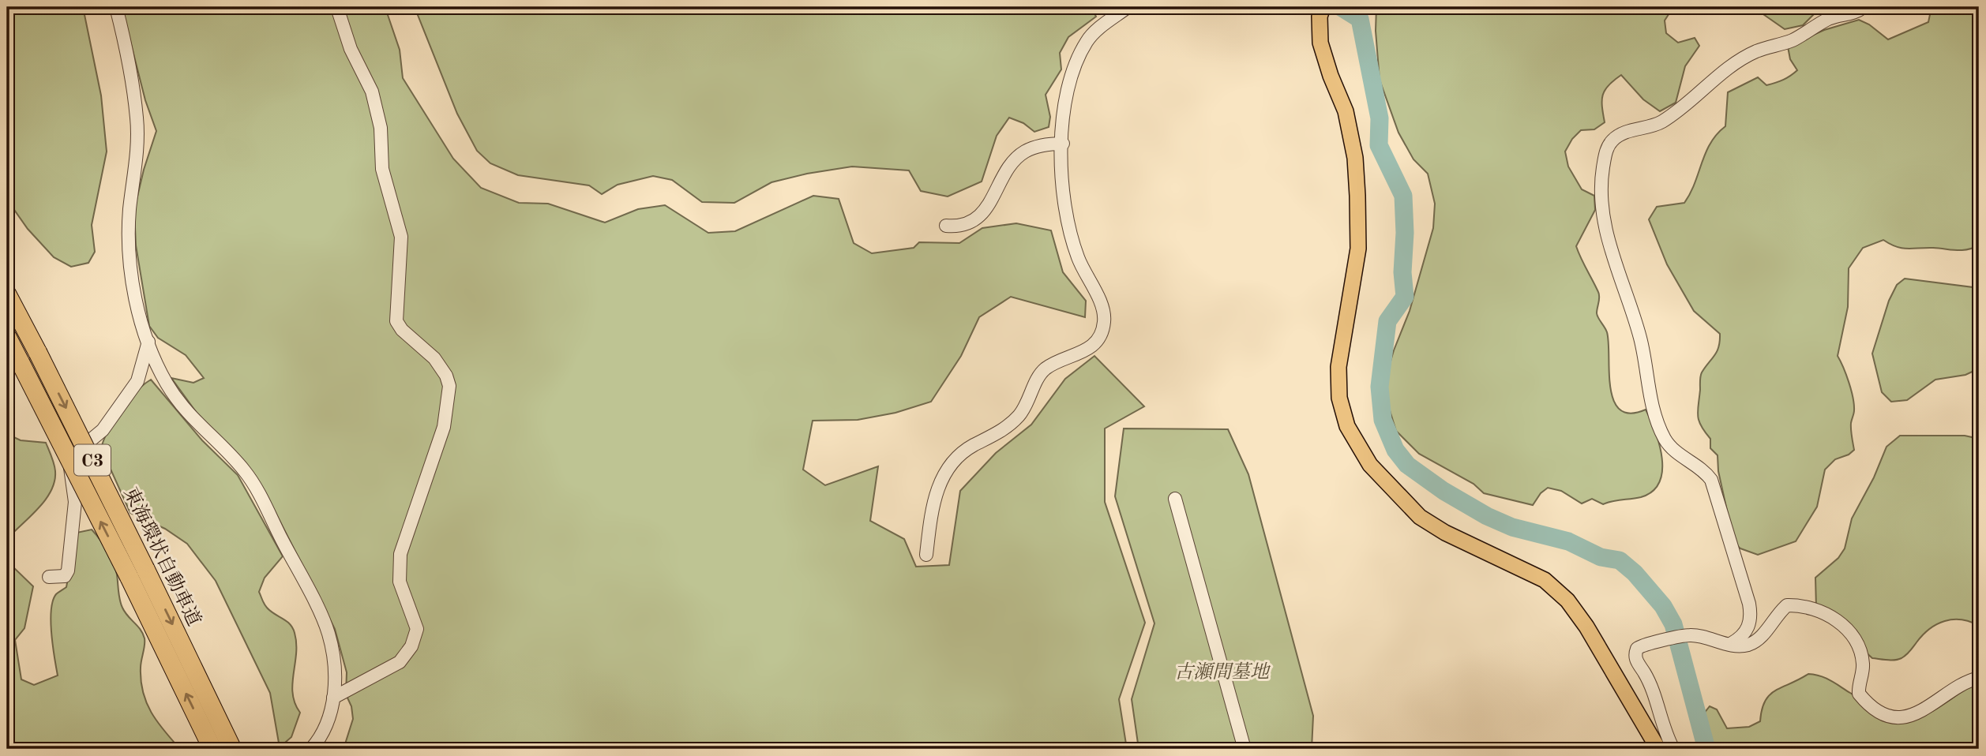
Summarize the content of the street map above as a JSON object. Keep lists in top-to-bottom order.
{
  "streets": {
    "highway": ["C3", "東海環状自動車道"]
  },
  "parks": ["古瀬間墓地"]
}
